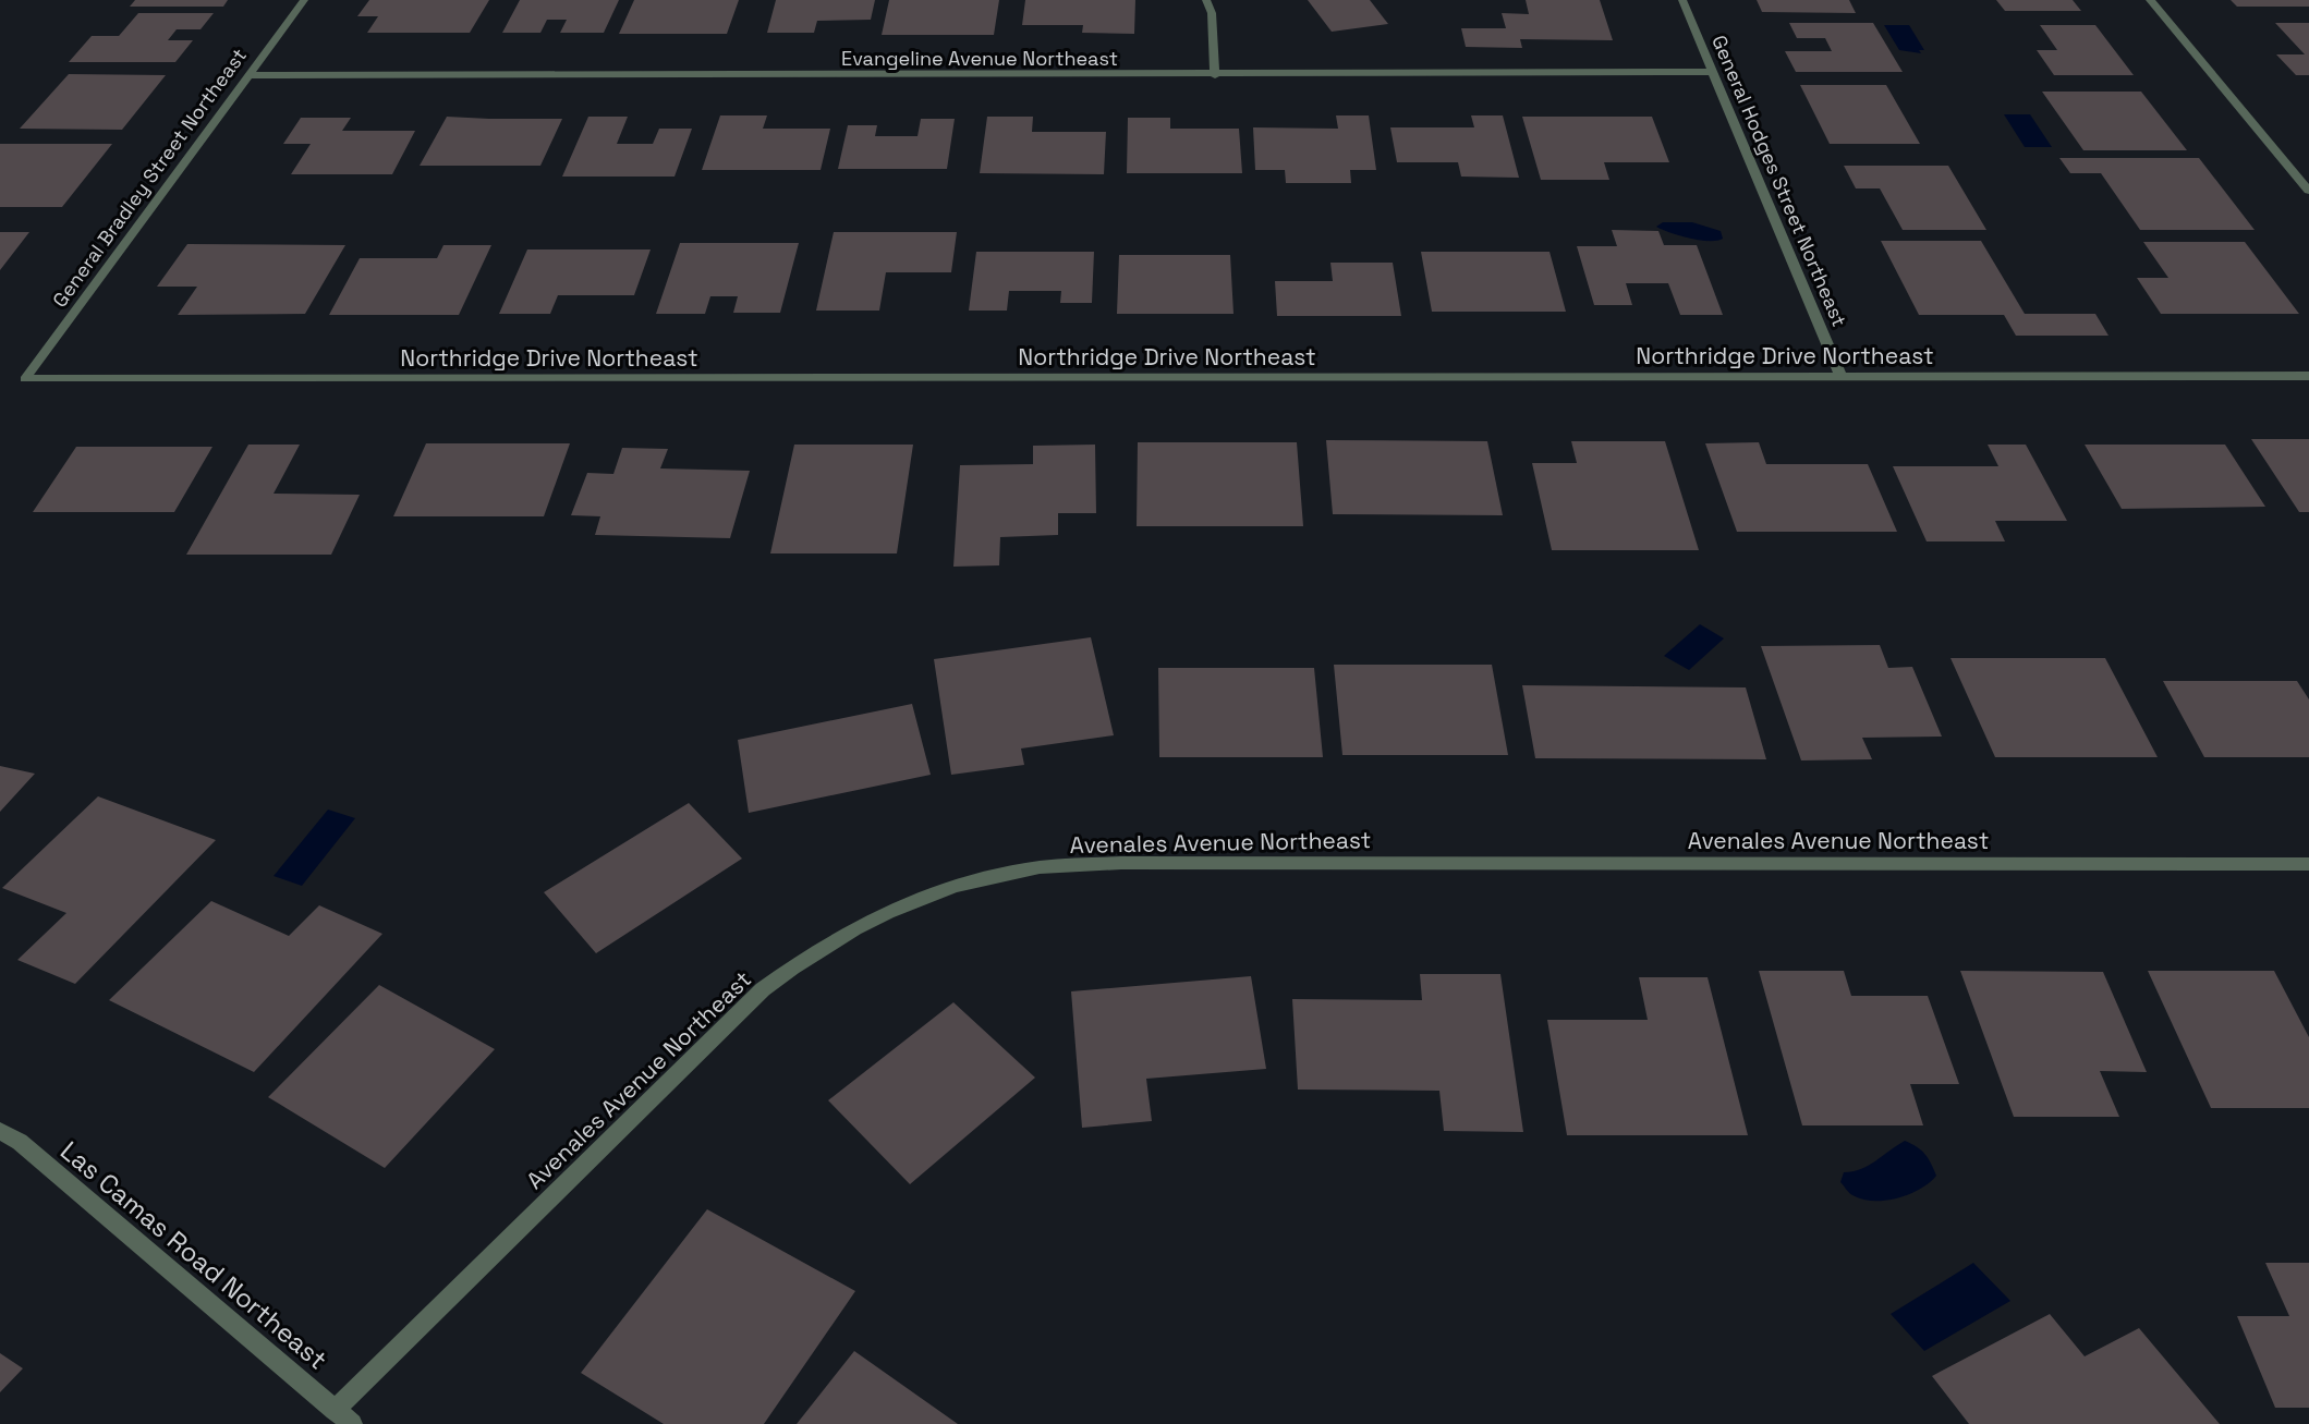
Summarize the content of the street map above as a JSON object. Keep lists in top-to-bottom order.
{
  "streets": {
    "street": [
      "Evangeline Avenue Northeast",
      "General Bradley Street Northeast",
      "General Hodges Street Northeast",
      "Northridge Drive Northeast",
      "Avenales Avenue Northeast",
      "Las Camas Road Northeast"
    ]
  },
  "crossings": [
    ["Evangeline Avenue Northeast", "General Bradley Street Northeast"],
    ["Evangeline Avenue Northeast", "General Hodges Street Northeast"],
    ["General Bradley Street Northeast", "Northridge Drive Northeast"],
    ["General Hodges Street Northeast", "Northridge Drive Northeast"],
    ["Avenales Avenue Northeast", "Las Camas Road Northeast"]
  ]
}
